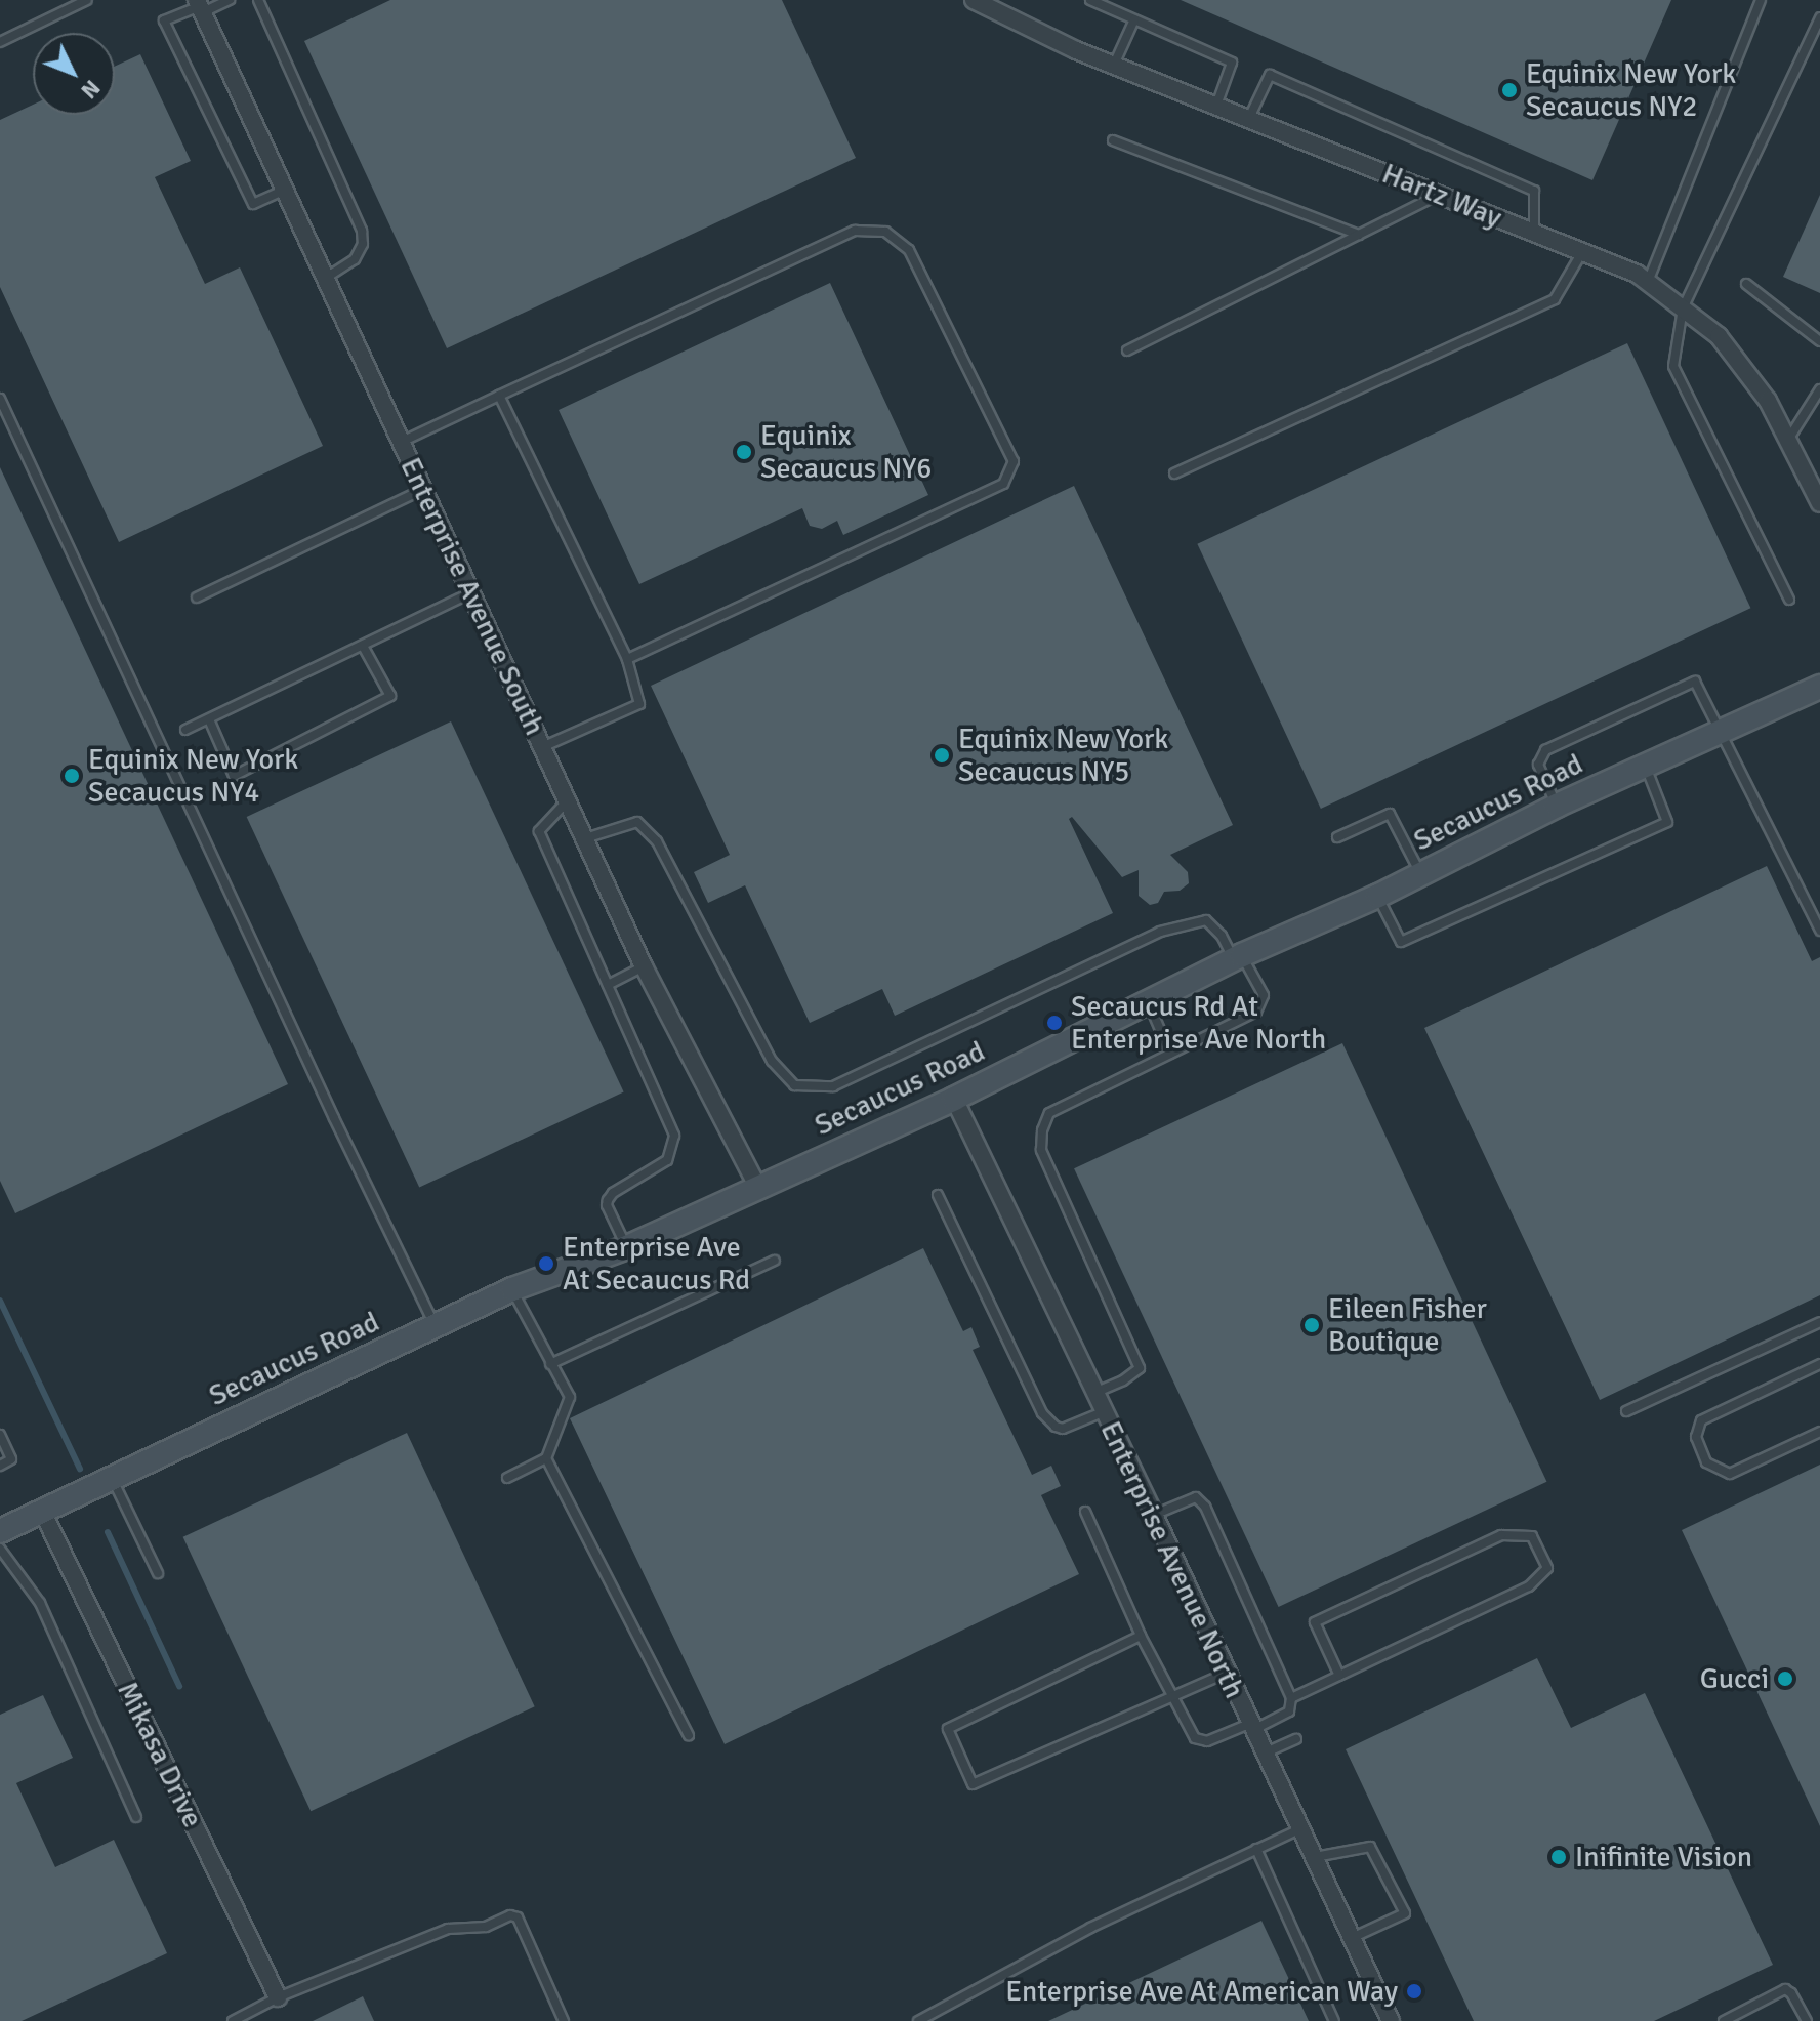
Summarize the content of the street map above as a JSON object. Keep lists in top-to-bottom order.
{
  "streets": {
    "main road": ["Secaucus Road"],
    "street": [
      "Hartz Way",
      "Enterprise Avenue South",
      "Enterprise Avenue North",
      "Mikasa Drive"
    ]
  },
  "crossings": [
    ["Enterprise Avenue South", "Secaucus Road"],
    ["Secaucus Road", "Enterprise Avenue North"],
    ["Secaucus Road", "Mikasa Drive"]
  ],
  "places": [
    "Equinix New York Secaucus NY2",
    "Equinix Secaucus NY6",
    "Equinix New York Secaucus NY5",
    "Equinix New York Secaucus NY4",
    "Secaucus Rd At Enterprise Ave North",
    "Enterprise Ave At Secaucus Rd",
    "Eileen Fisher Boutique",
    "Gucci",
    "Inifinite Vision",
    "Enterprise Ave At American Way"
  ],
  "north": "bottom right"
}
